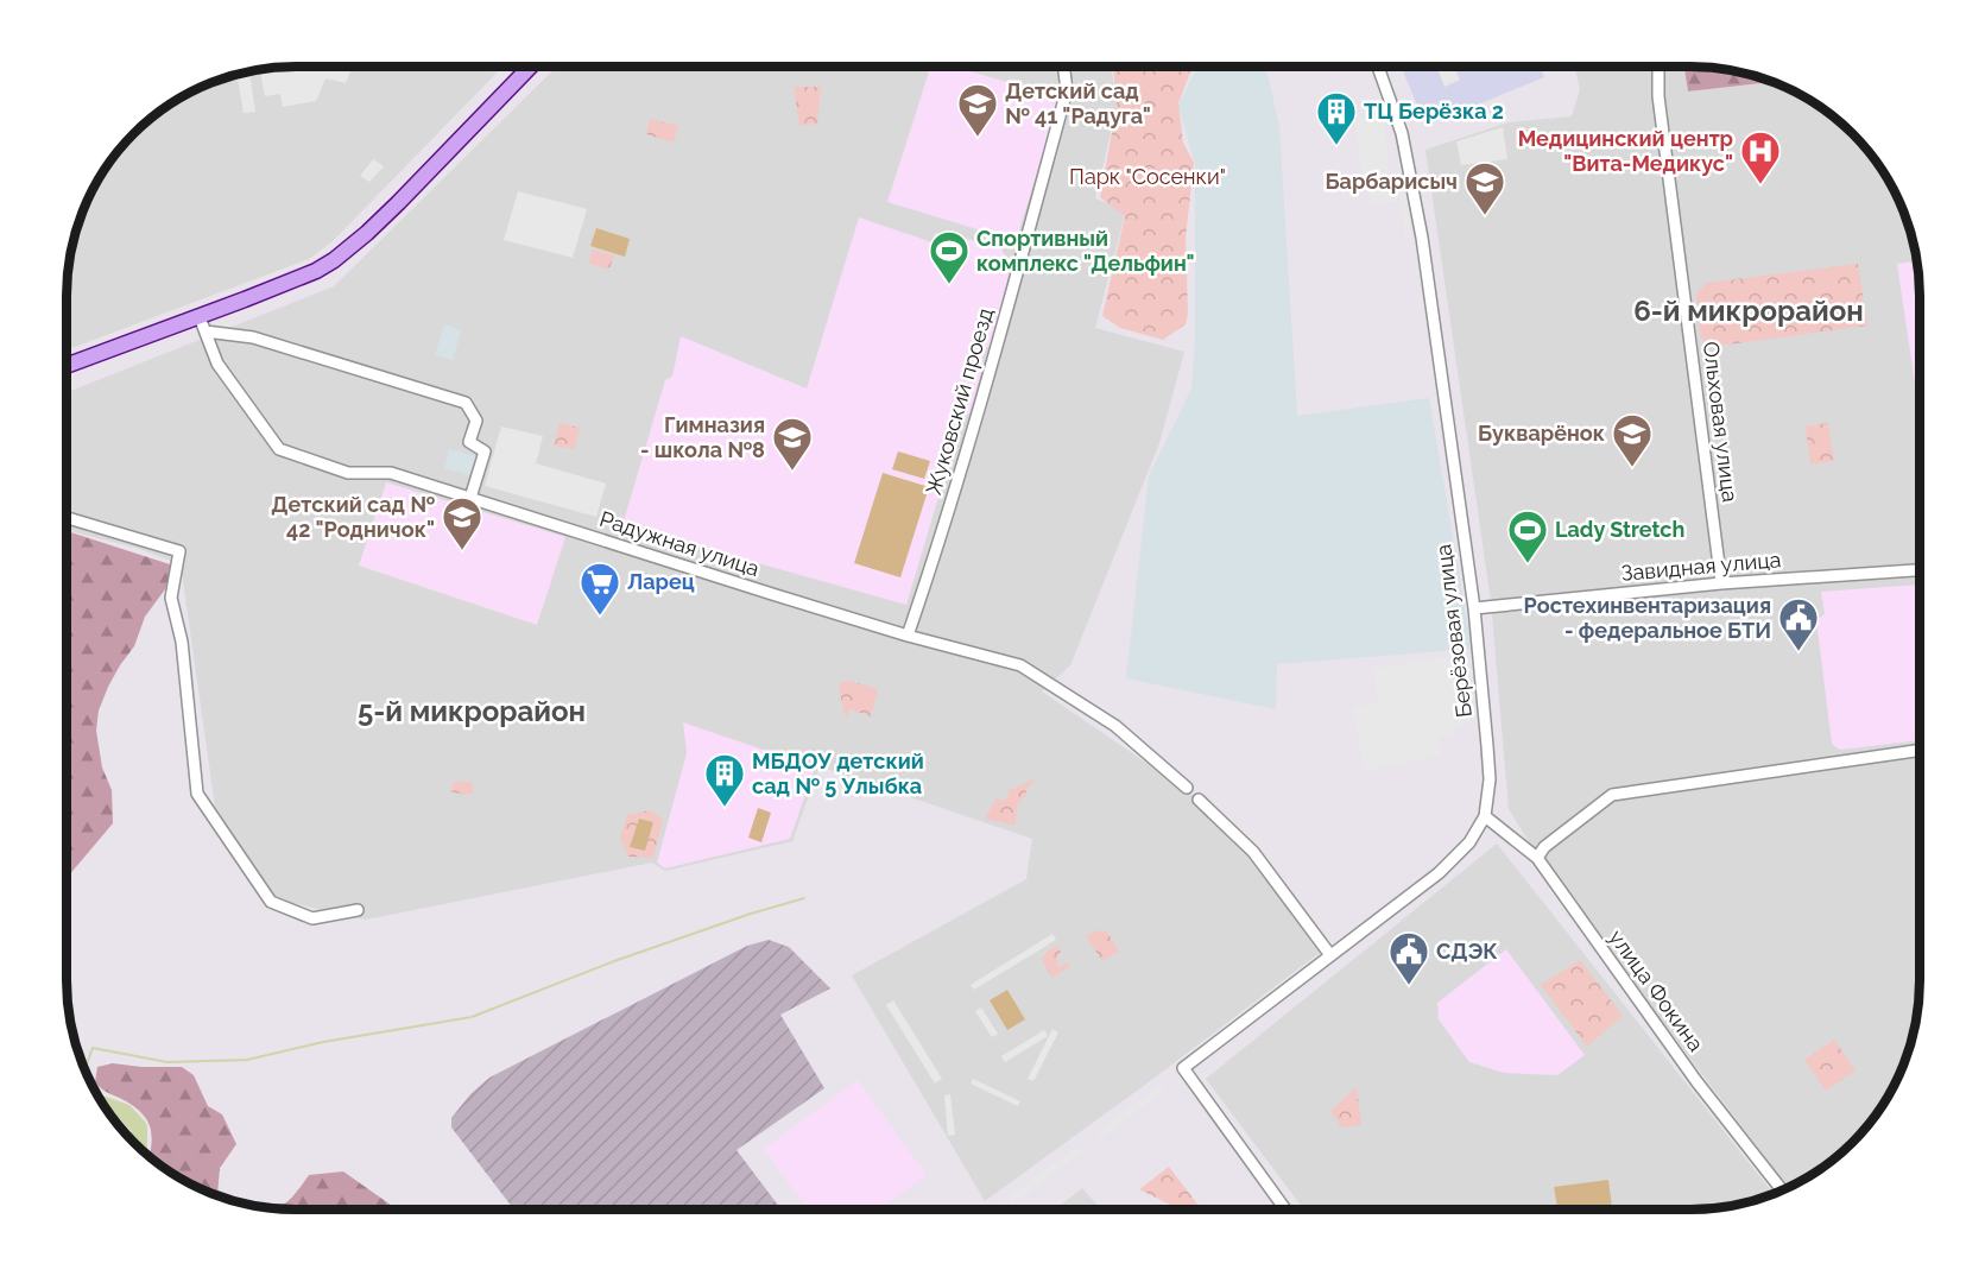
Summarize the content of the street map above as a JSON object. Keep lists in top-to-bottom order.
{
  "streets": {
    "street": [
      "Жуковский проезд",
      "Ольховая улица",
      "Радужная улица",
      "Завидная улица",
      "Берёзовая улица",
      "улица Фокина"
    ]
  },
  "crossings": [
    ["Жуковский проезд", "Радужная улица"],
    ["Ольховая улица", "Завидная улица"],
    ["Завидная улица", "Берёзовая улица"],
    ["Берёзовая улица", "улица Фокина"]
  ],
  "districts": ["6-й микрорайон", "5-й микрорайон"],
  "parks": ["Парк \"Сосенки\""],
  "places": {
    "school or university": [
      "Детский сад № 41 \"Радуга\"",
      "Барбарисыч",
      "Букварёнок",
      "Гимназия - школа №8",
      "Детский сад № 42 \"Родничок\""
    ],
    "building": ["ТЦ Берёзка 2", "МБДОУ детский сад № 5 Улыбка"],
    "hospital": ["Медицинский центр \"Вита-Медикус\""],
    "sports": ["Спортивный комплекс \"Дельфин\"", "Lady Stretch"],
    "supermarket": ["Ларец"],
    "public building": ["Ростехинвентаризация - федеральное БТИ", "СДЭК"]
  }
}
